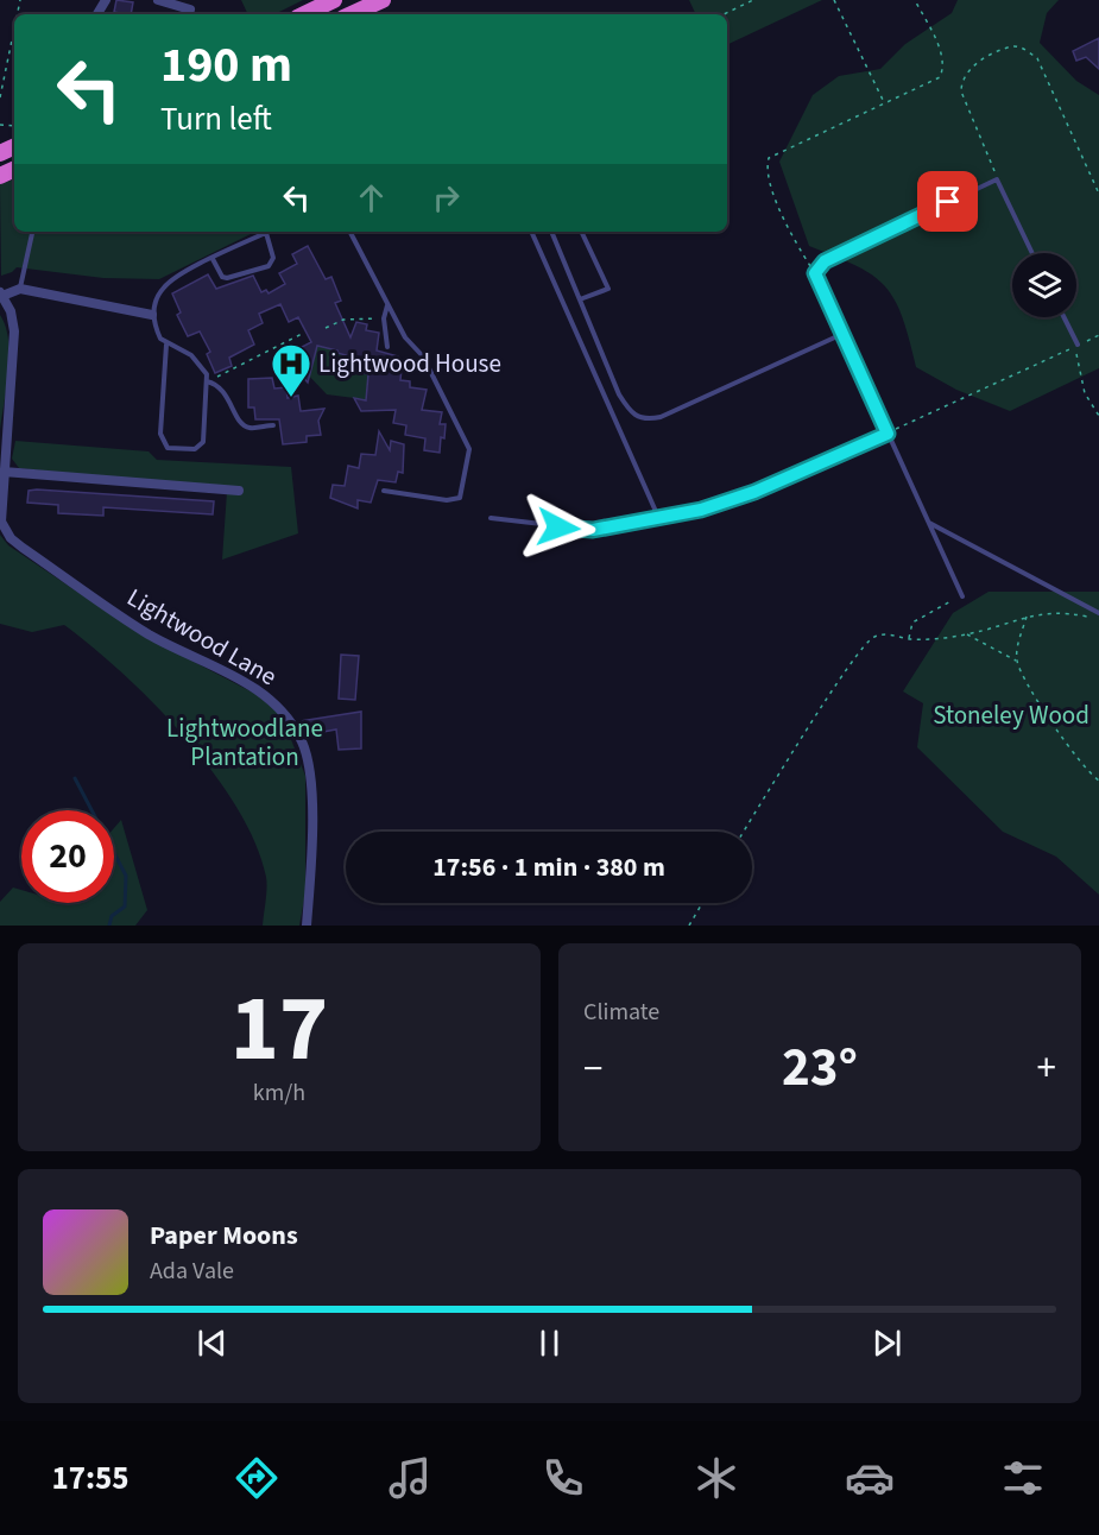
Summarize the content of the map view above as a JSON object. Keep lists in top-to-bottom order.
{
  "streets": {
    "street": ["Lightwood Lane"]
  },
  "parks": ["Stoneley Wood", "Lightwoodlane Plantation"],
  "places": {
    "hospital": ["Lightwood House"]
  },
  "page": {
    "turn": ["190 m", "Turn left"],
    "limit": "20",
    "trip": "17:56 · 1 min · 380 m",
    "tile": [
      ["17", "km/h"],
      "Climate"
    ],
    "heat": ["−", "23°", "+"],
    "song": ["Paper Moons", "Ada Vale"],
    "tabs": "17:55"
  }
}
